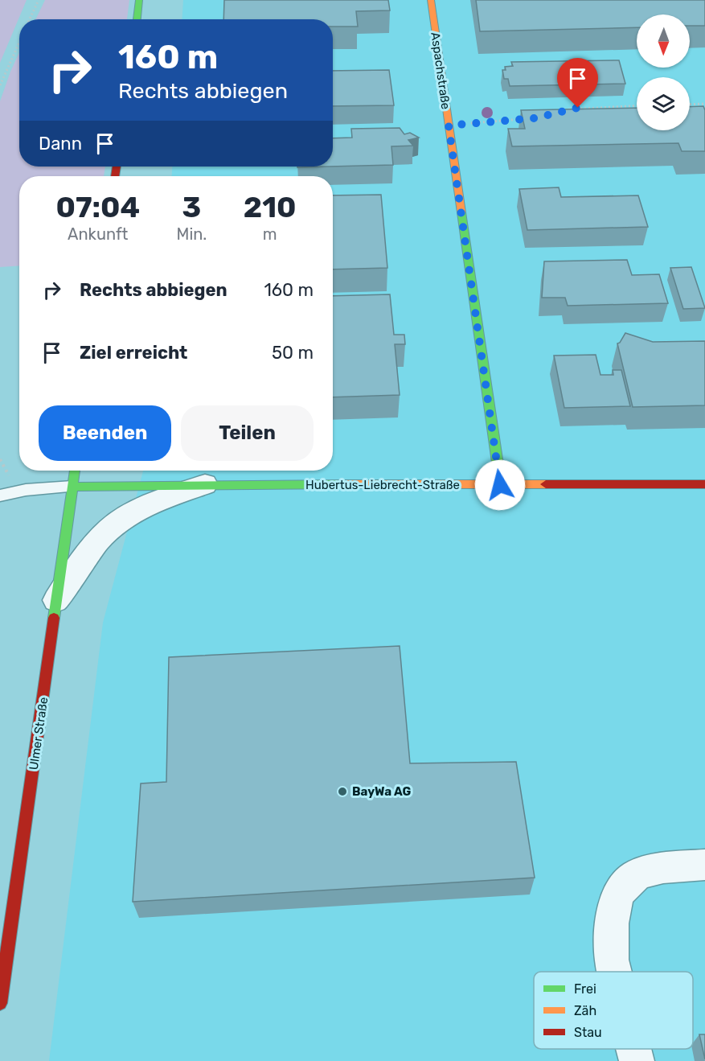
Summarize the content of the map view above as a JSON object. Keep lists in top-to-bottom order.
{
  "streets": {
    "street": ["Aspachstraße", "Hubertus-Liebrecht-Straße", "Ulmer Straße"]
  },
  "crossings": [
    ["Aspachstraße", "Hubertus-Liebrecht-Straße"],
    ["Hubertus-Liebrecht-Straße", "Ulmer Straße"]
  ],
  "places": ["BayWa AG"],
  "legend": ["Frei", "Zäh", "Stau"],
  "north": "bottom",
  "page": {
    "turn": ["160 m", "Rechts abbiegen"],
    "then": "Dann",
    "eta": [
      "07:04",
      "Ankunft",
      "3",
      "Min.",
      "210",
      "m"
    ],
    "list": [
      {
        "name": "Rechts abbiegen",
        "value": "160 m"
      },
      {
        "name": "Ziel erreicht",
        "value": "50 m"
      }
    ],
    "buttons": ["Beenden", "Teilen"]
  }
}
